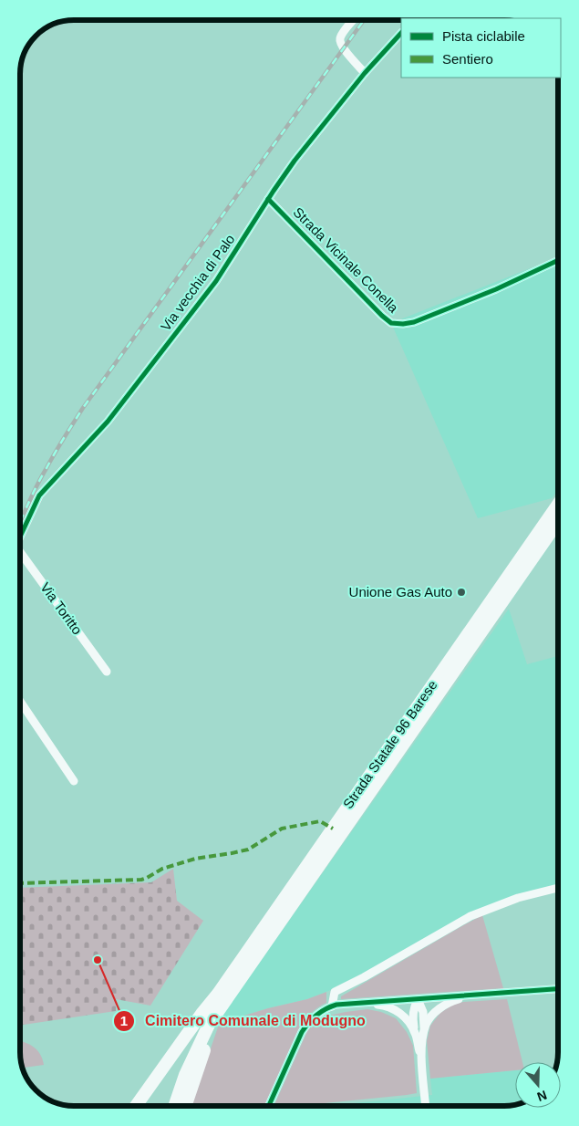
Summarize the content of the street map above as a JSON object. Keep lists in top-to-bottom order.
{
  "streets": {
    "main road": ["Strada Statale 96 Barese"],
    "street": ["Strada Vicinale Conella", "Via vecchia di Palo", "Via Toritto"]
  },
  "crossings": [
    ["Strada Vicinale Conella", "Via vecchia di Palo"]
  ],
  "places": ["Unione Gas Auto", "Cimitero Comunale di Modugno"],
  "legend": ["Pista ciclabile", "Sentiero"],
  "north": "bottom"
}
